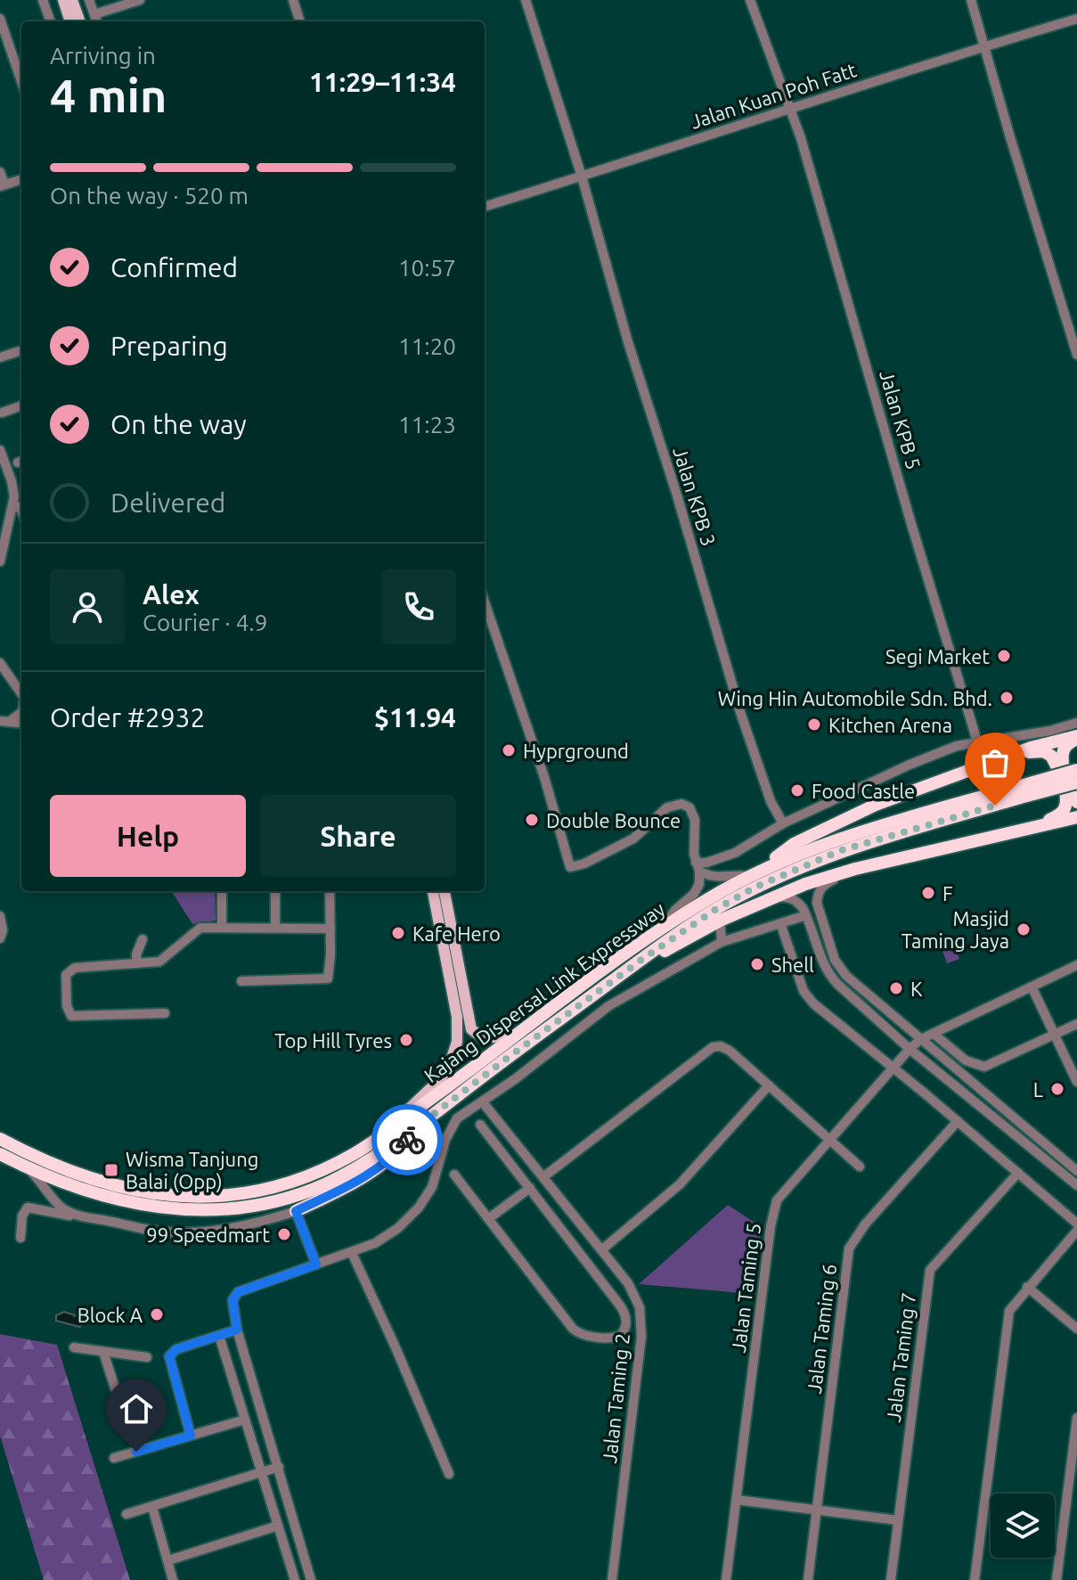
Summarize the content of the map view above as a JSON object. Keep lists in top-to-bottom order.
{
  "streets": {
    "highway": ["Kajang Dispersal Link Expressway"],
    "street": [
      "Jalan Kuan Poh Fatt",
      "Jalan KPB 5",
      "Jalan KPB 3",
      "Jalan Taming 5",
      "Jalan Taming 6",
      "Jalan Taming 7",
      "Jalan Taming 2"
    ]
  },
  "crossings": [
    ["Jalan Kuan Poh Fatt", "Jalan KPB 5"],
    ["Jalan Kuan Poh Fatt", "Jalan KPB 3"]
  ],
  "places": {
    "other": [
      "Segi Market",
      "Wing Hin Automobile Sdn. Bhd.",
      "Kitchen Arena",
      "Hyprground",
      "Food Castle",
      "Double Bounce",
      "F",
      "Masjid Taming Jaya",
      "Kafe Hero",
      "Shell",
      "K",
      "Top Hill Tyres",
      "L",
      "99 Speedmart",
      "Block A"
    ],
    "transit": ["Wisma Tanjung Balai (Opp)"]
  },
  "page": {
    "heading": ["4 min", "Arriving in", "11:29–11:34"],
    "panel": [
      "Alex",
      "Courier · 4.9",
      "Order #2932",
      "$11.94"
    ],
    "bar": "On the way · 520 m",
    "list": [
      ["Confirmed", "10:57"],
      ["Preparing", "11:20"],
      ["On the way", "11:23"],
      "Delivered"
    ],
    "buttons": ["Help", "Share"]
  }
}
